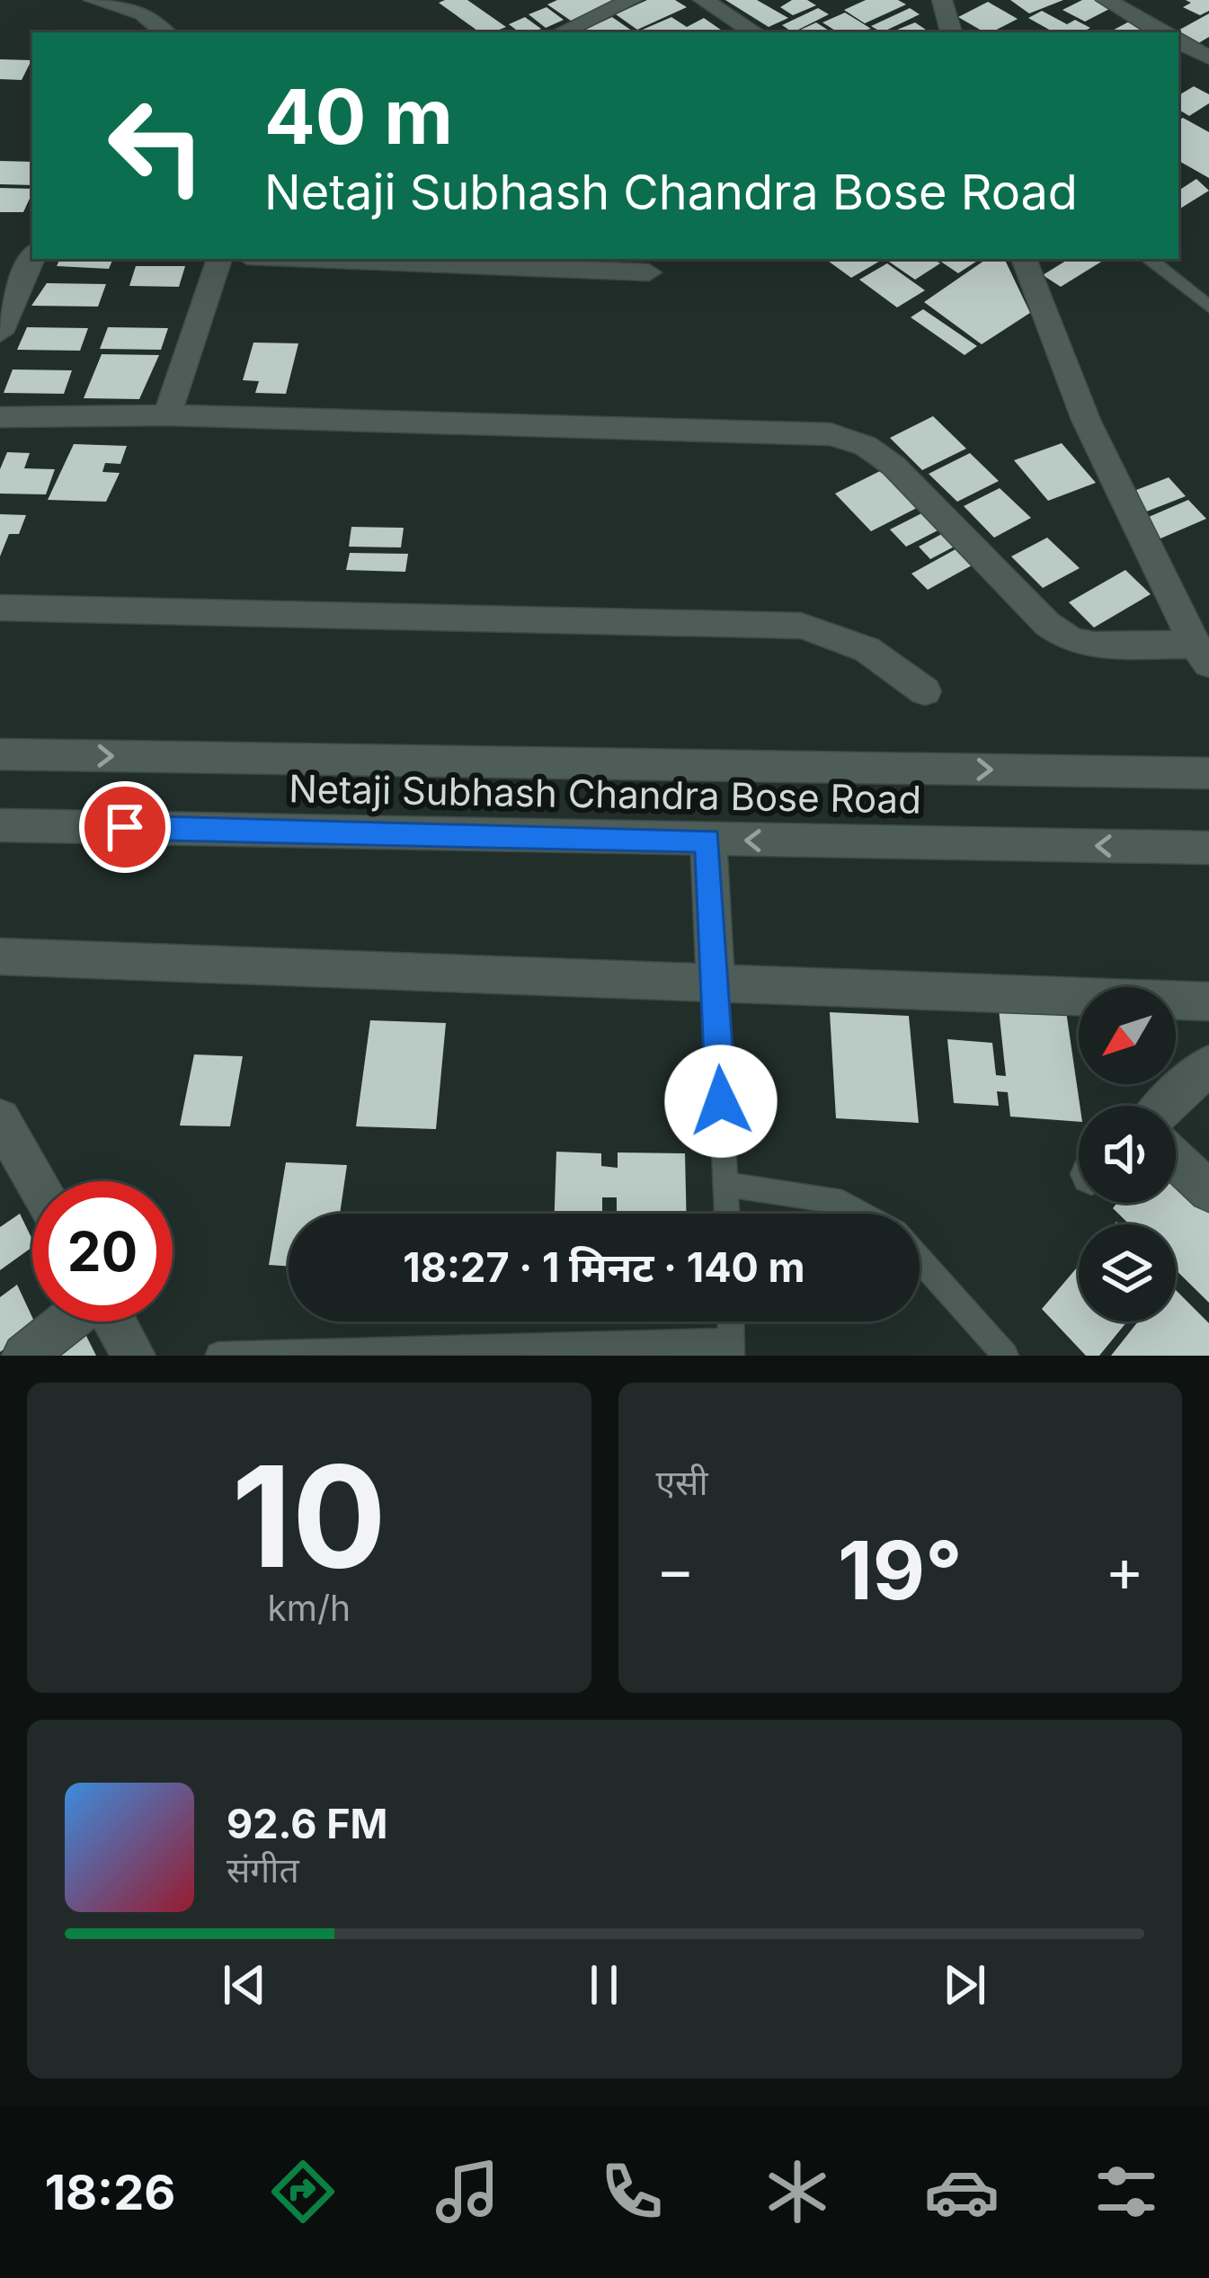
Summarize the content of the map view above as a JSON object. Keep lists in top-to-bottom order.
{
  "streets": {
    "street": ["Netaji Subhash Chandra Bose Road"]
  },
  "north": "bottom left",
  "page": {
    "turn": ["40 m", "Netaji Subhash Chandra Bose Road"],
    "limit": "20",
    "trip": "18:27 · 1 मिनट · 140 m",
    "tile": [
      ["10", "km/h"],
      "एसी"
    ],
    "heat": ["−", "19°", "+"],
    "song": ["92.6 FM", "संगीत"],
    "tabs": "18:26"
  }
}
